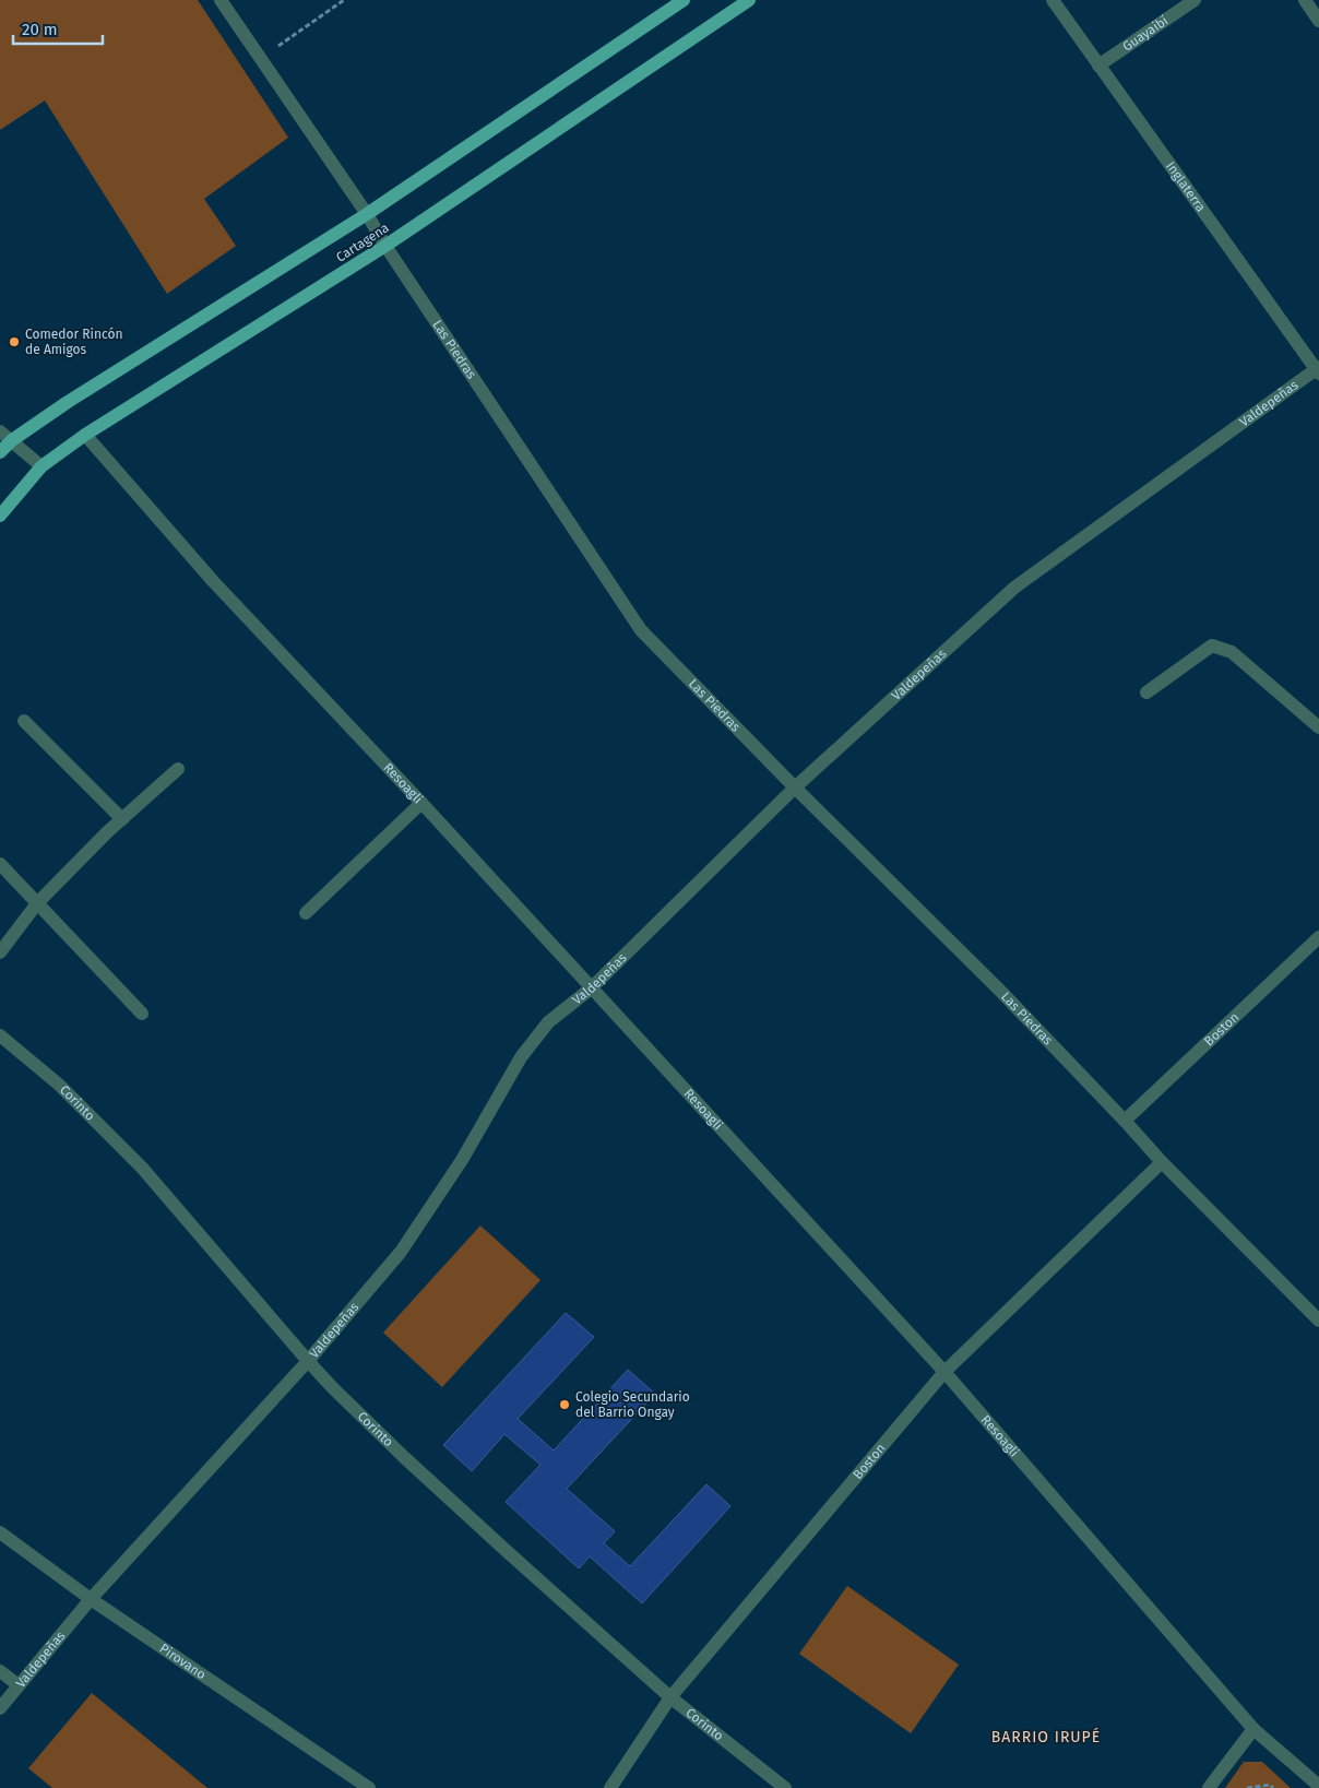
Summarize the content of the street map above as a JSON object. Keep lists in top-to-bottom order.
{
  "streets": {
    "main road": ["Cartagena"],
    "street": [
      "Guayaibí",
      "Inglaterra",
      "Las Piedras",
      "Valdepeñas",
      "Resoagli",
      "Boston",
      "Corinto",
      "Pirovano"
    ]
  },
  "crossings": [
    ["Guayaibí", "Inglaterra"],
    ["Inglaterra", "Valdepeñas"],
    ["Cartagena", "Las Piedras"],
    ["Cartagena", "Resoagli"],
    ["Las Piedras", "Valdepeñas"],
    ["Las Piedras", "Boston"],
    ["Valdepeñas", "Resoagli"],
    ["Valdepeñas", "Corinto"],
    ["Valdepeñas", "Pirovano"],
    ["Resoagli", "Boston"],
    ["Boston", "Corinto"]
  ],
  "districts": ["BARRIO IRUPÉ"],
  "places": ["Comedor Rincón de Amigos", "Colegio Secundario del Barrio Ongay"],
  "scale_bar": "20 m"
}
